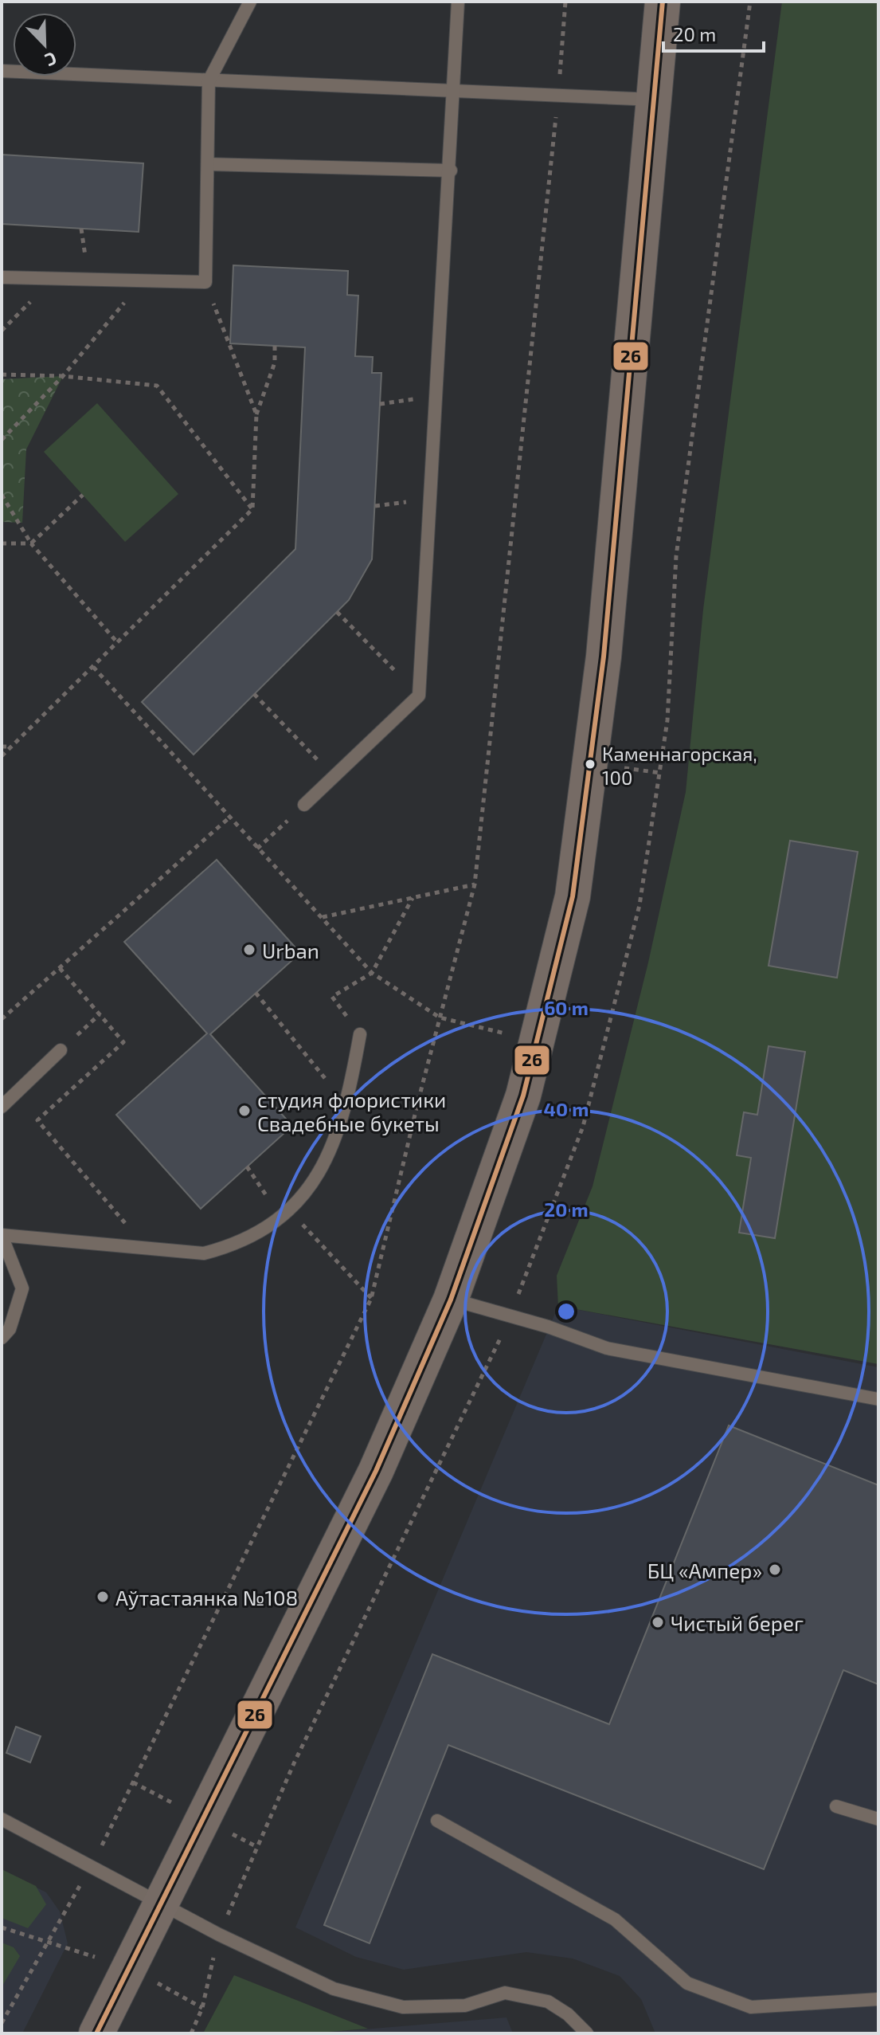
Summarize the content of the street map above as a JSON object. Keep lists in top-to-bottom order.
{
  "places": [
    "Каменнагорская, 100",
    "Urban",
    "студия флористики Свадебные букеты",
    "БЦ «Ампер»",
    "Аўтастаянка №108",
    "Чистый берег"
  ],
  "lines": ["transit line 26"],
  "scale_bar": "20 m",
  "north": "bottom right",
  "rings": ["60 m", "40 m", "20 m"]
}
